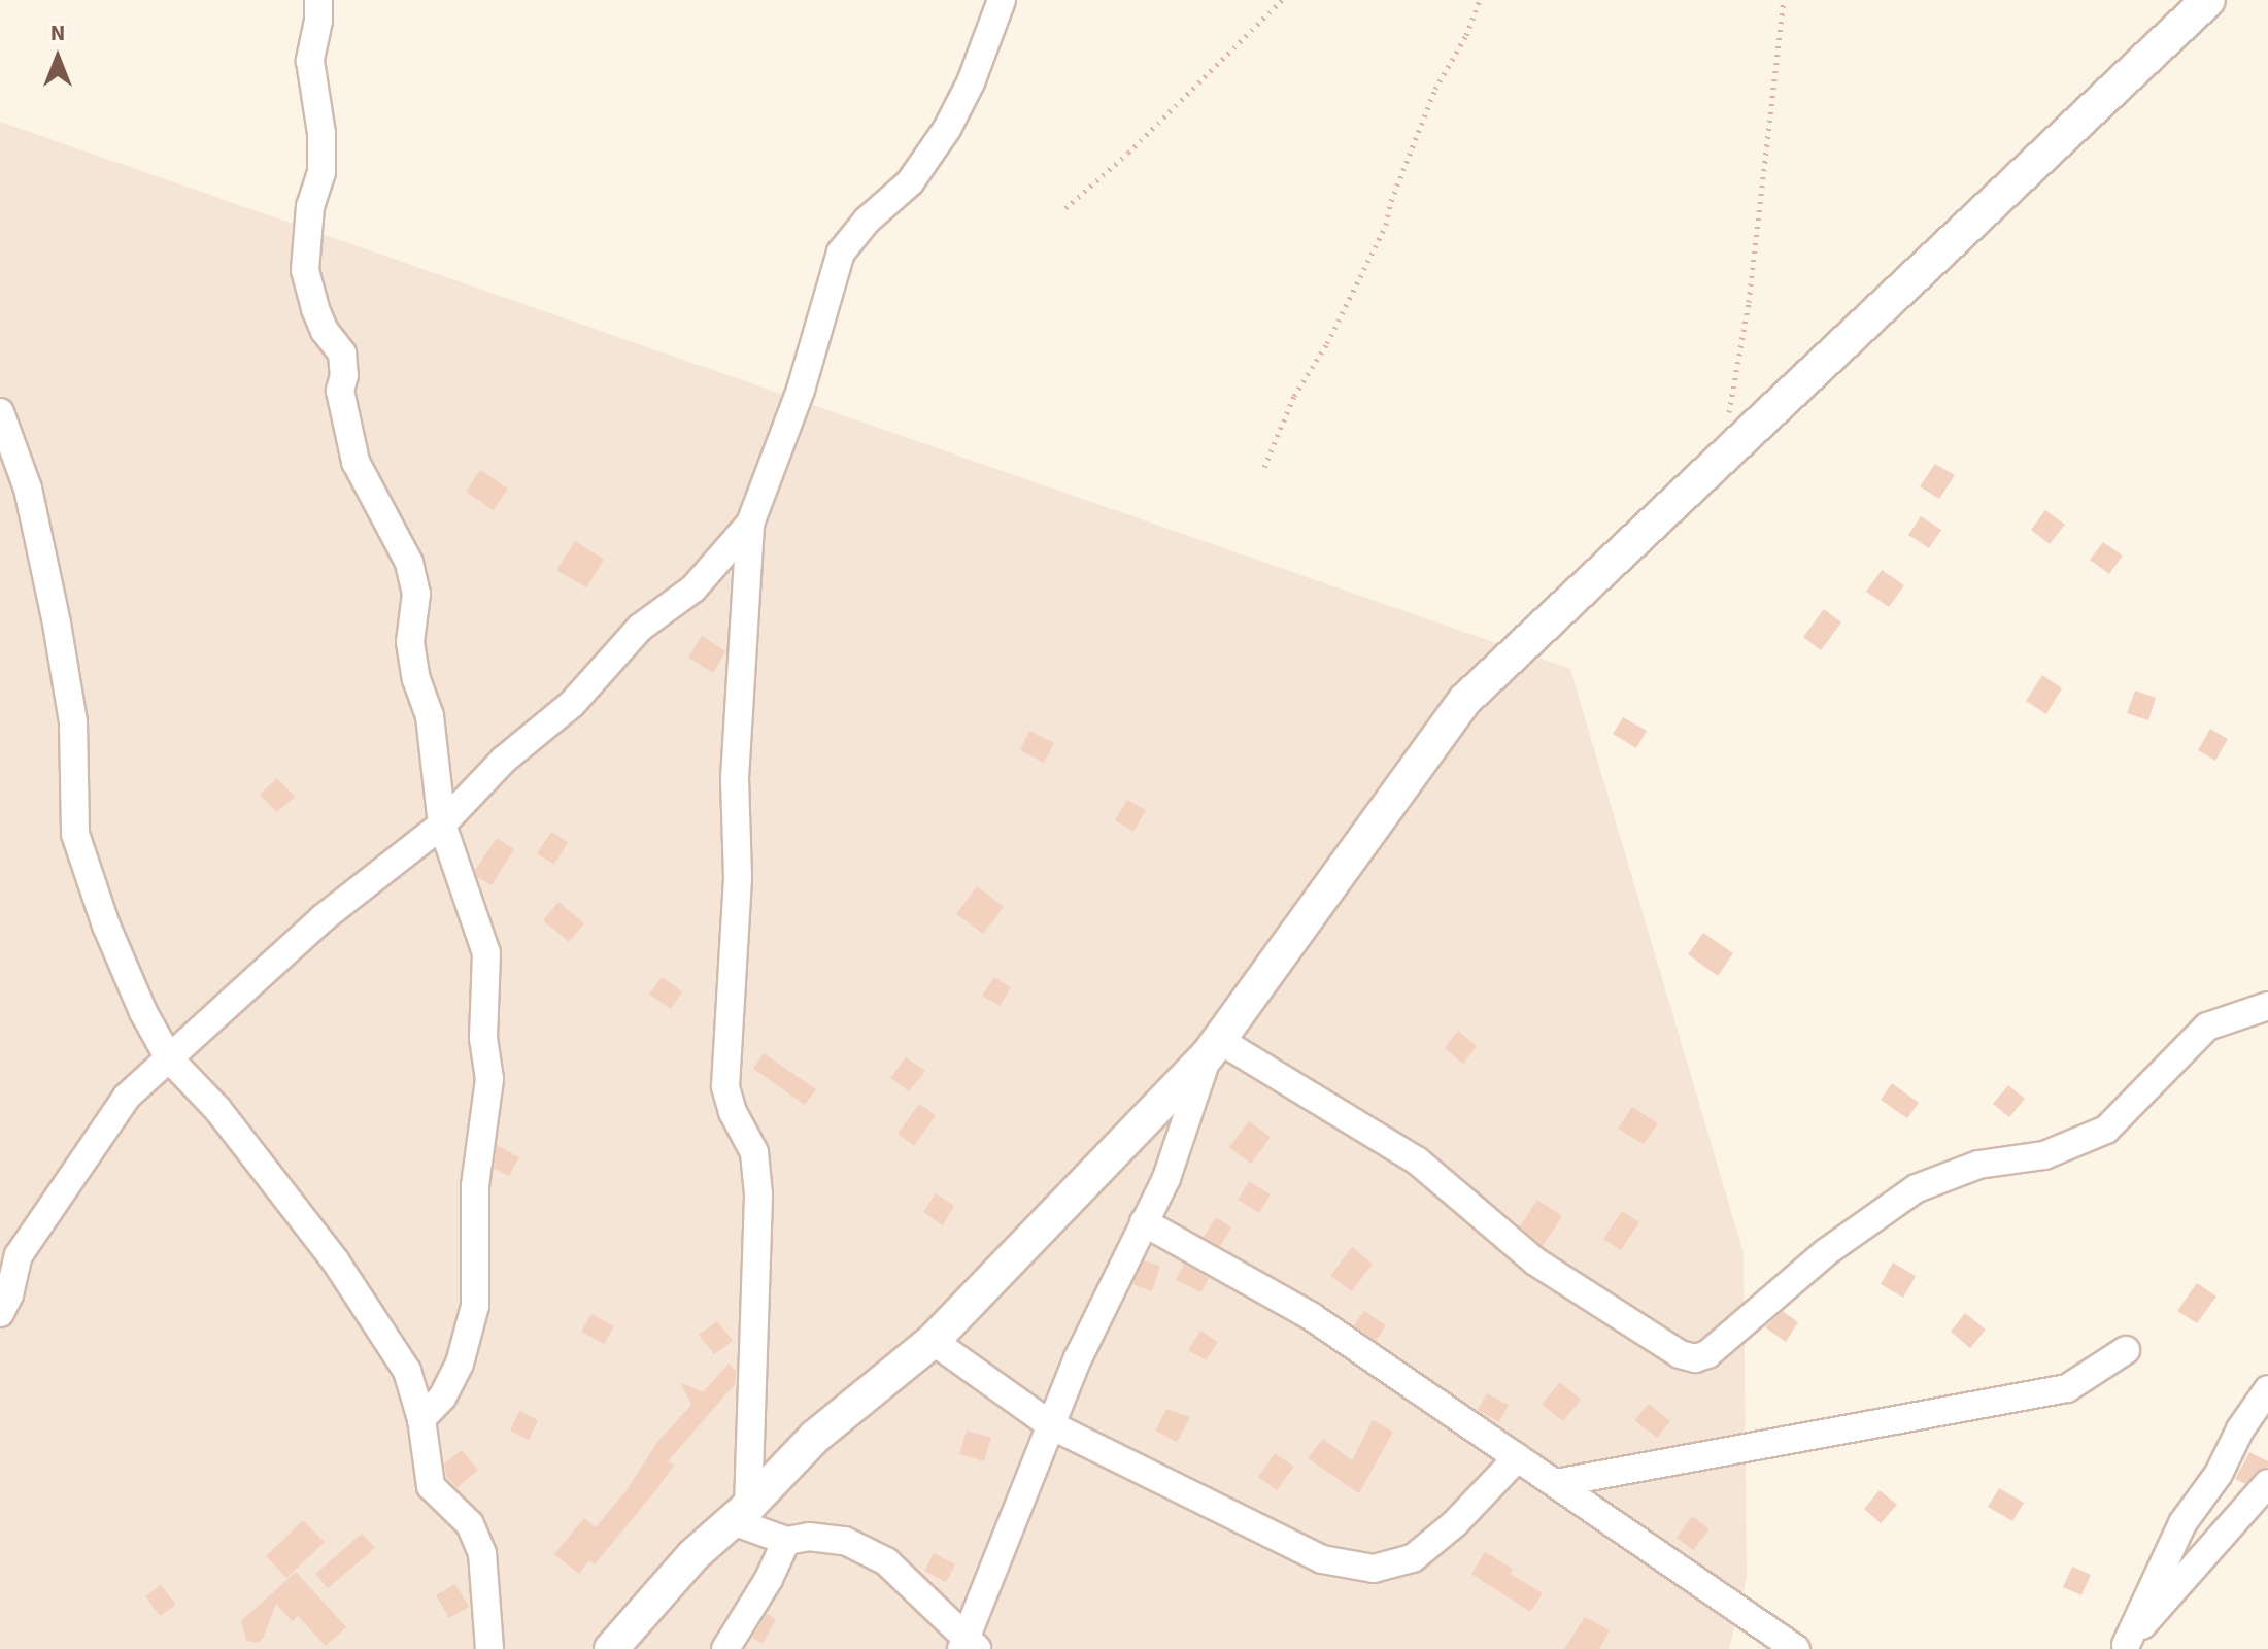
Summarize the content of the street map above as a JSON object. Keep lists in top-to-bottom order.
{
  "north": "top"
}
